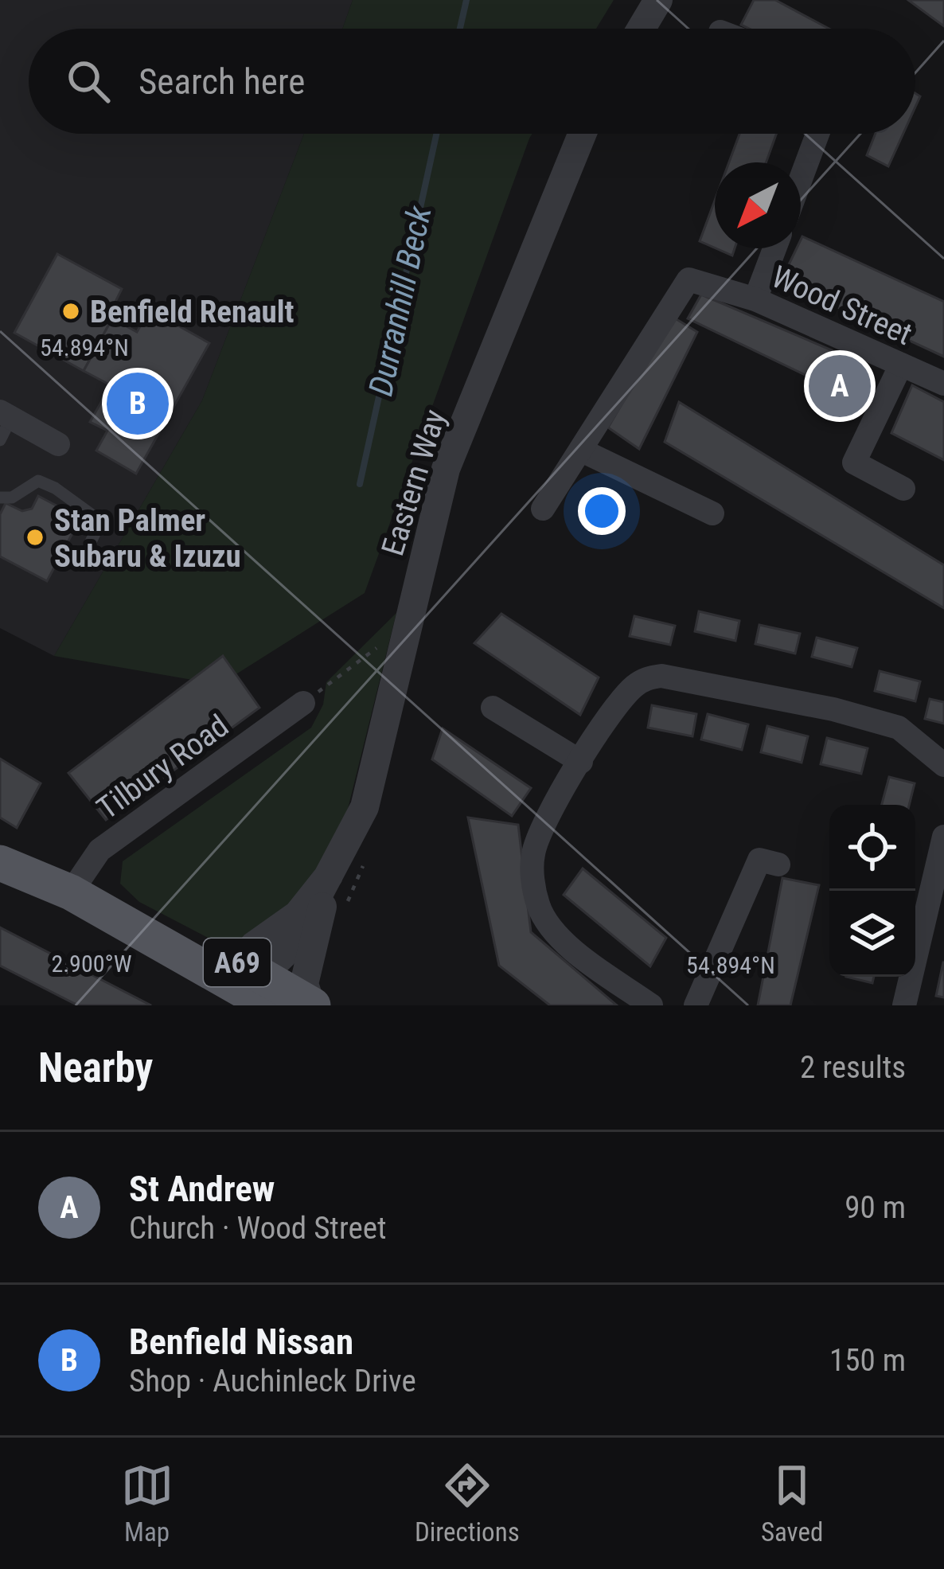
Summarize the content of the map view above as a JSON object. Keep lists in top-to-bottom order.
{
  "streets": {
    "main road": ["A69"],
    "street": ["Wood Street", "Eastern Way", "Tilbury Road"]
  },
  "crossings": [
    ["Eastern Way", "A69"],
    ["Tilbury Road", "A69"]
  ],
  "water": ["Durranhill Beck"],
  "places": ["Benfield Renault", "Stan Palmer Subaru & Izuzu"],
  "north": "bottom left",
  "page": {
    "search": "Search here",
    "pins": ["A", "B"],
    "heading": ["Nearby", "2 results"],
    "list": [
      {
        "mark": "A",
        "name": "St Andrew",
        "note": "Church · Wood Street",
        "value": "90 m"
      },
      {
        "mark": "B",
        "name": "Benfield Nissan",
        "note": "Shop · Auchinleck Drive",
        "value": "150 m"
      }
    ],
    "nav": ["Map", "Directions", "Saved"]
  },
  "coordinates": ["54.894°N", "2.900°W"]
}
